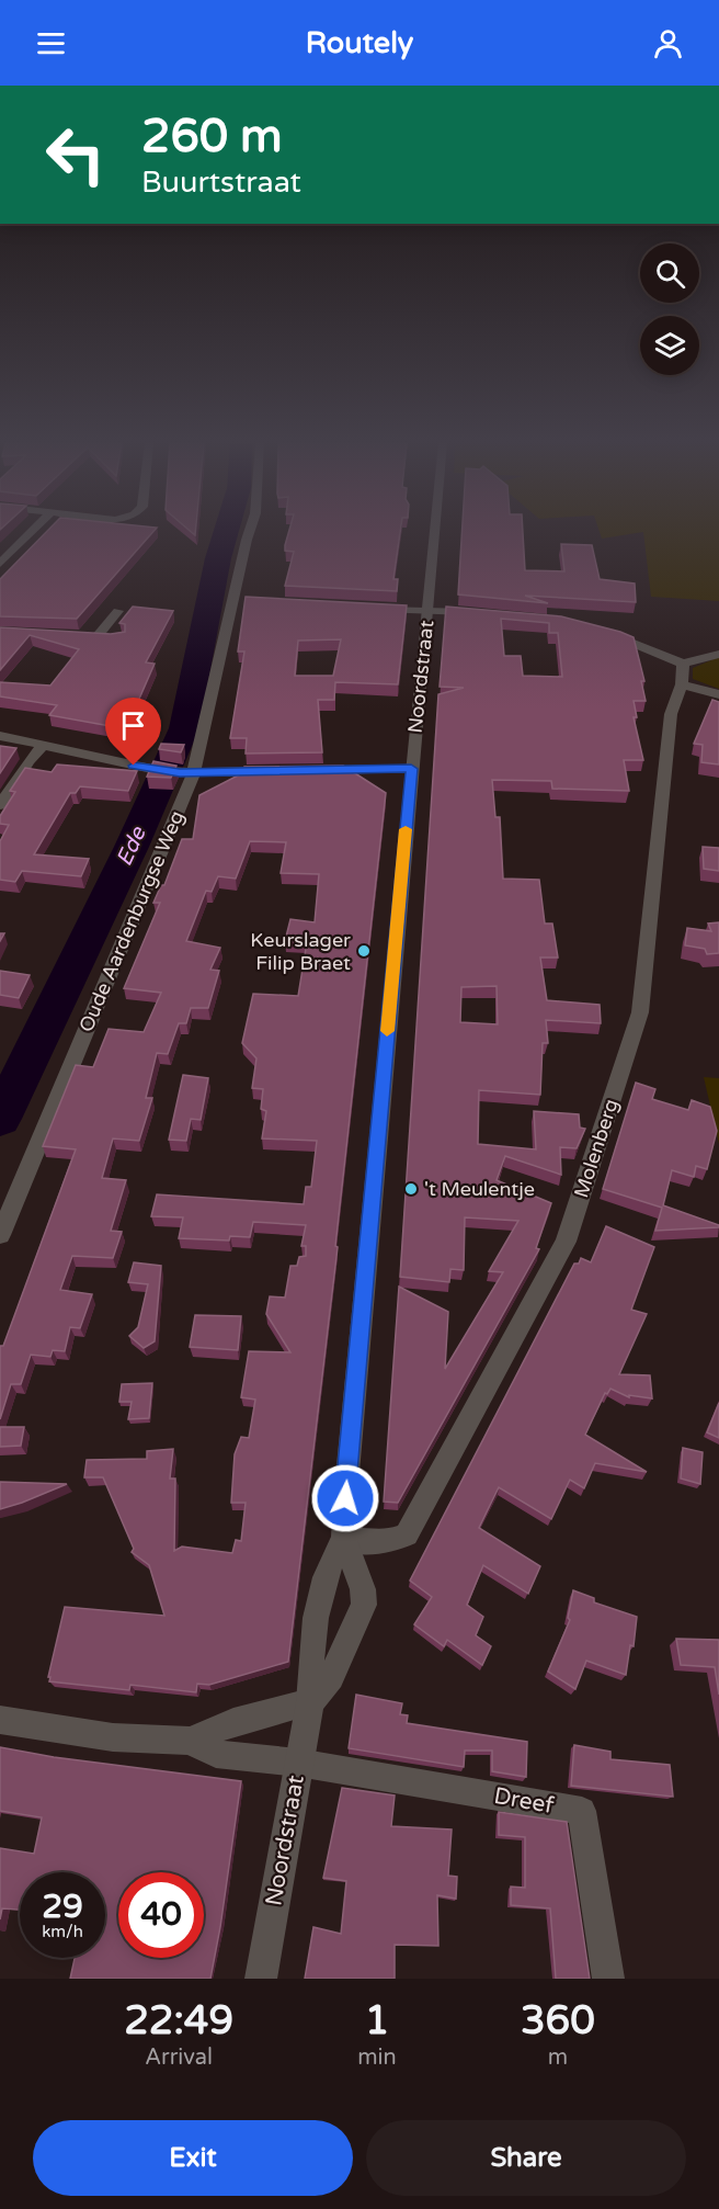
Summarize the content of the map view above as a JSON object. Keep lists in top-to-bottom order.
{
  "streets": {
    "street": [
      "Noordstraat",
      "Oude Aardenburgse Weg",
      "Molenberg",
      "Dreef"
    ]
  },
  "crossings": [
    ["Noordstraat", "Molenberg"],
    ["Noordstraat", "Dreef"]
  ],
  "water": ["Ede"],
  "places": ["Keurslager Filip Braet", "'t Meulentje"],
  "page": {
    "header": "Routely",
    "turn": ["260 m", "Buurtstraat"],
    "speed": "29 km/h",
    "limit": "40",
    "eta": [
      "22:49",
      "Arrival",
      "1",
      "min",
      "360",
      "m"
    ],
    "buttons": ["Exit", "Share"]
  }
}
